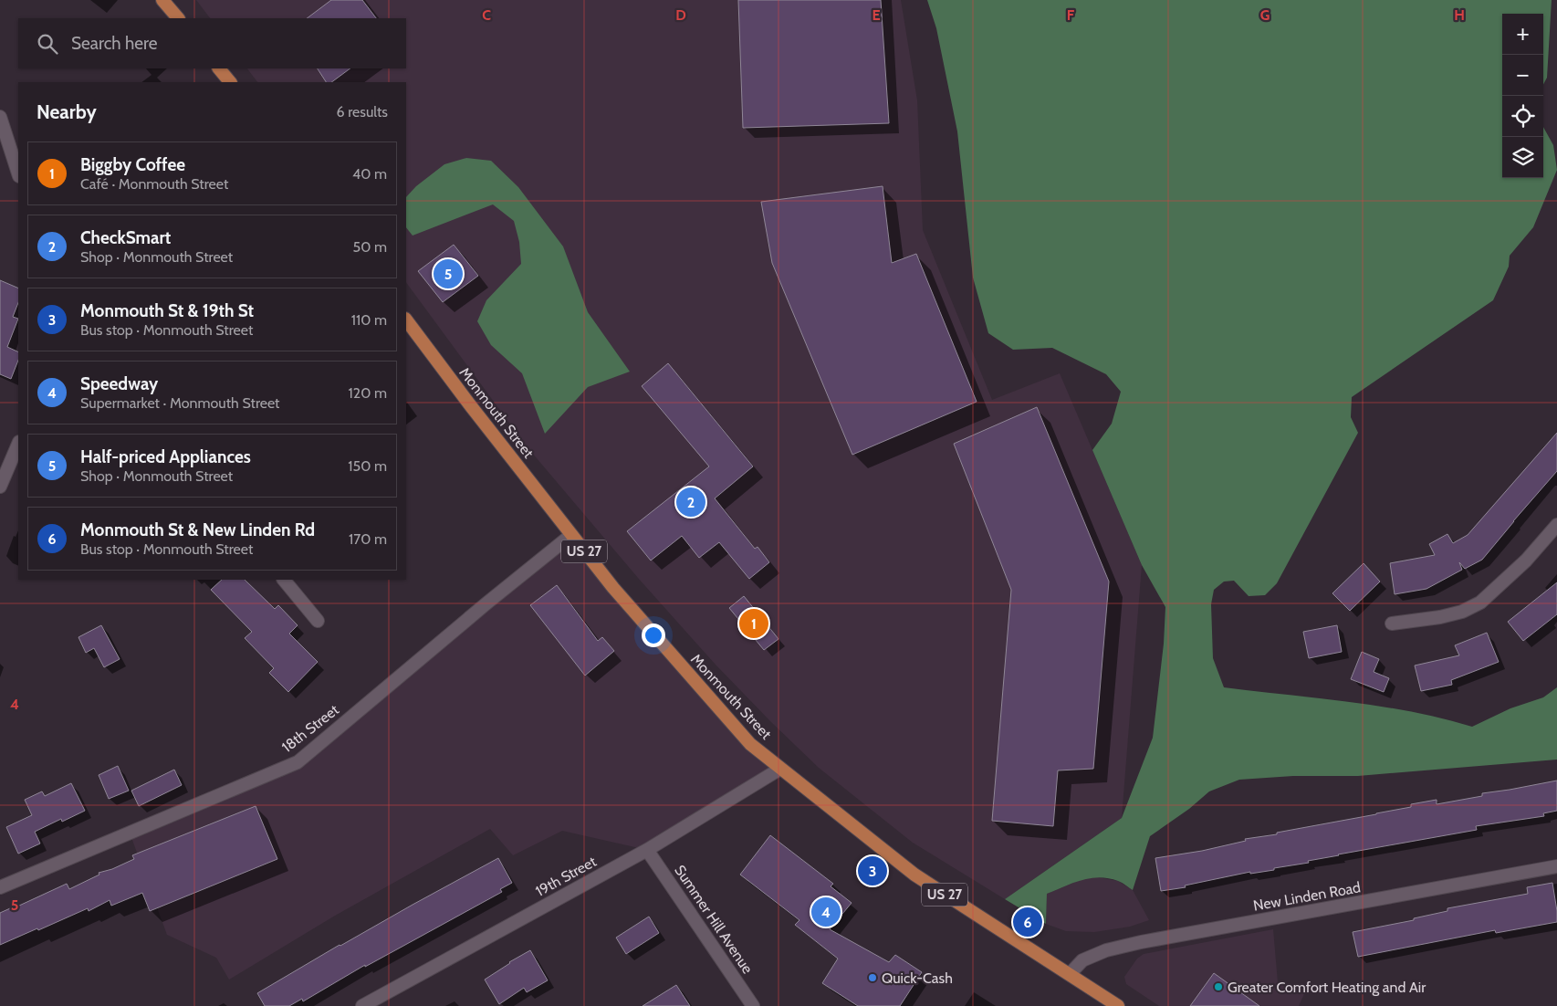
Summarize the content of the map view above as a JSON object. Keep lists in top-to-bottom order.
{
  "streets": {
    "main road": ["Monmouth Street", "US 27"],
    "street": [
      "18th Street",
      "19th Street",
      "New Linden Road",
      "Summer Hill Avenue"
    ]
  },
  "crossings": [
    ["Monmouth Street", "18th Street"],
    ["Monmouth Street", "19th Street"],
    ["Monmouth Street", "New Linden Road"],
    ["19th Street", "Summer Hill Avenue"]
  ],
  "places": ["Quick-Cash", "Greater Comfort Heating and Air"],
  "page": {
    "map_buttons": ["+", "−"],
    "search": "Search here",
    "heading": ["Nearby", "6 results"],
    "list": [
      {
        "mark": "1",
        "name": "Biggby Coffee",
        "note": "Café · Monmouth Street",
        "value": "40 m"
      },
      {
        "mark": "2",
        "name": "CheckSmart",
        "note": "Shop · Monmouth Street",
        "value": "50 m"
      },
      {
        "mark": "3",
        "name": "Monmouth St & 19th St",
        "note": "Bus stop · Monmouth Street",
        "value": "110 m"
      },
      {
        "mark": "4",
        "name": "Speedway",
        "note": "Supermarket · Monmouth Street",
        "value": "120 m"
      },
      {
        "mark": "5",
        "name": "Half-priced Appliances",
        "note": "Shop · Monmouth Street",
        "value": "150 m"
      },
      {
        "mark": "6",
        "name": "Monmouth St & New Linden Rd",
        "note": "Bus stop · Monmouth Street",
        "value": "170 m"
      }
    ],
    "pins": [
      "5",
      "2",
      "1",
      "3",
      "4",
      "6"
    ]
  },
  "grid": {
    "columns": [
      "C",
      "D",
      "E",
      "F",
      "G",
      "H"
    ],
    "rows": ["4", "5"]
  }
}
